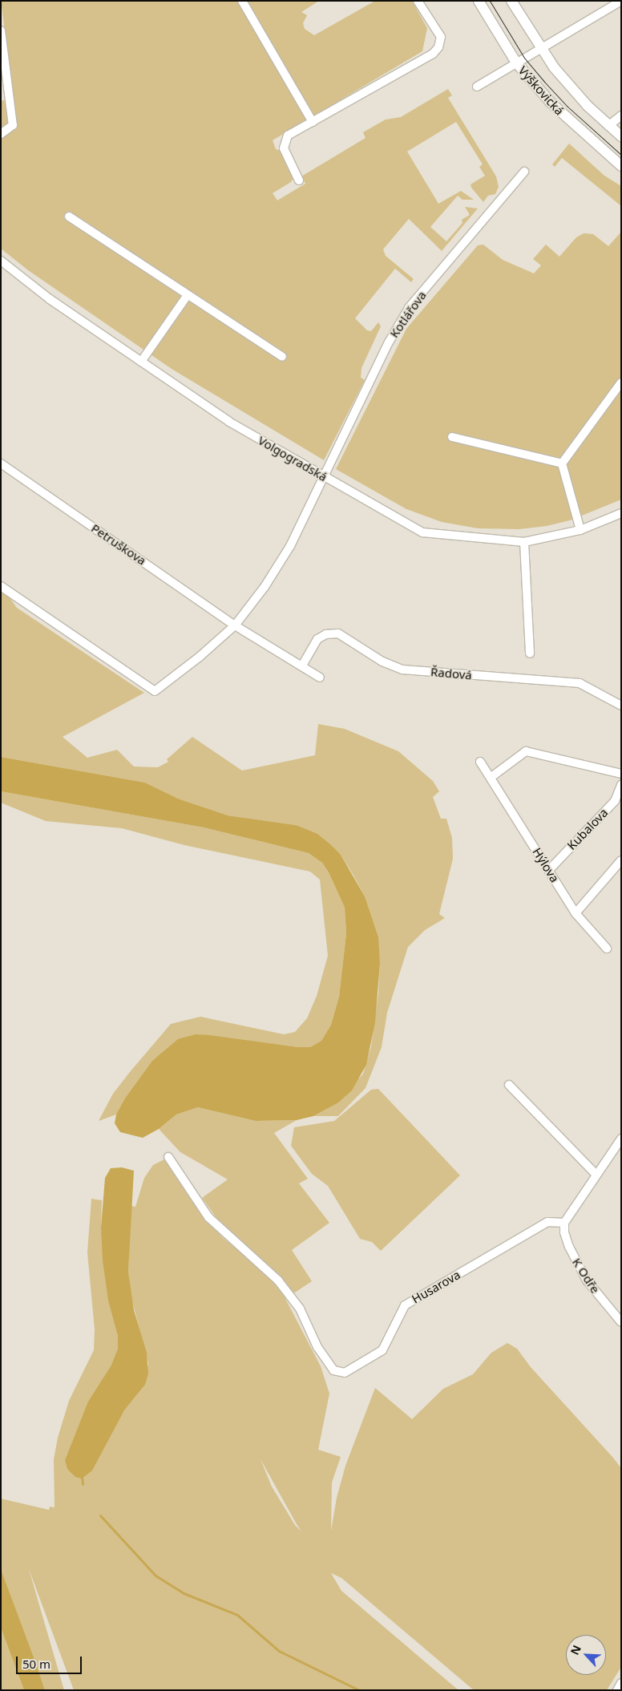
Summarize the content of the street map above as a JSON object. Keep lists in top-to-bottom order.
{
  "streets": {
    "street": [
      "Výškovická",
      "Kotlářova",
      "Volgogradská",
      "Petruškova",
      "Řadová",
      "Kubalova",
      "Hýlova",
      "K Odře",
      "Husarova"
    ]
  },
  "crossings": [
    ["Kotlářova", "Volgogradská"],
    ["Kotlářova", "Petruškova"],
    ["Kubalova", "Hýlova"],
    ["K Odře", "Husarova"]
  ],
  "scale_bar": "50 m",
  "north": "top left"
}
